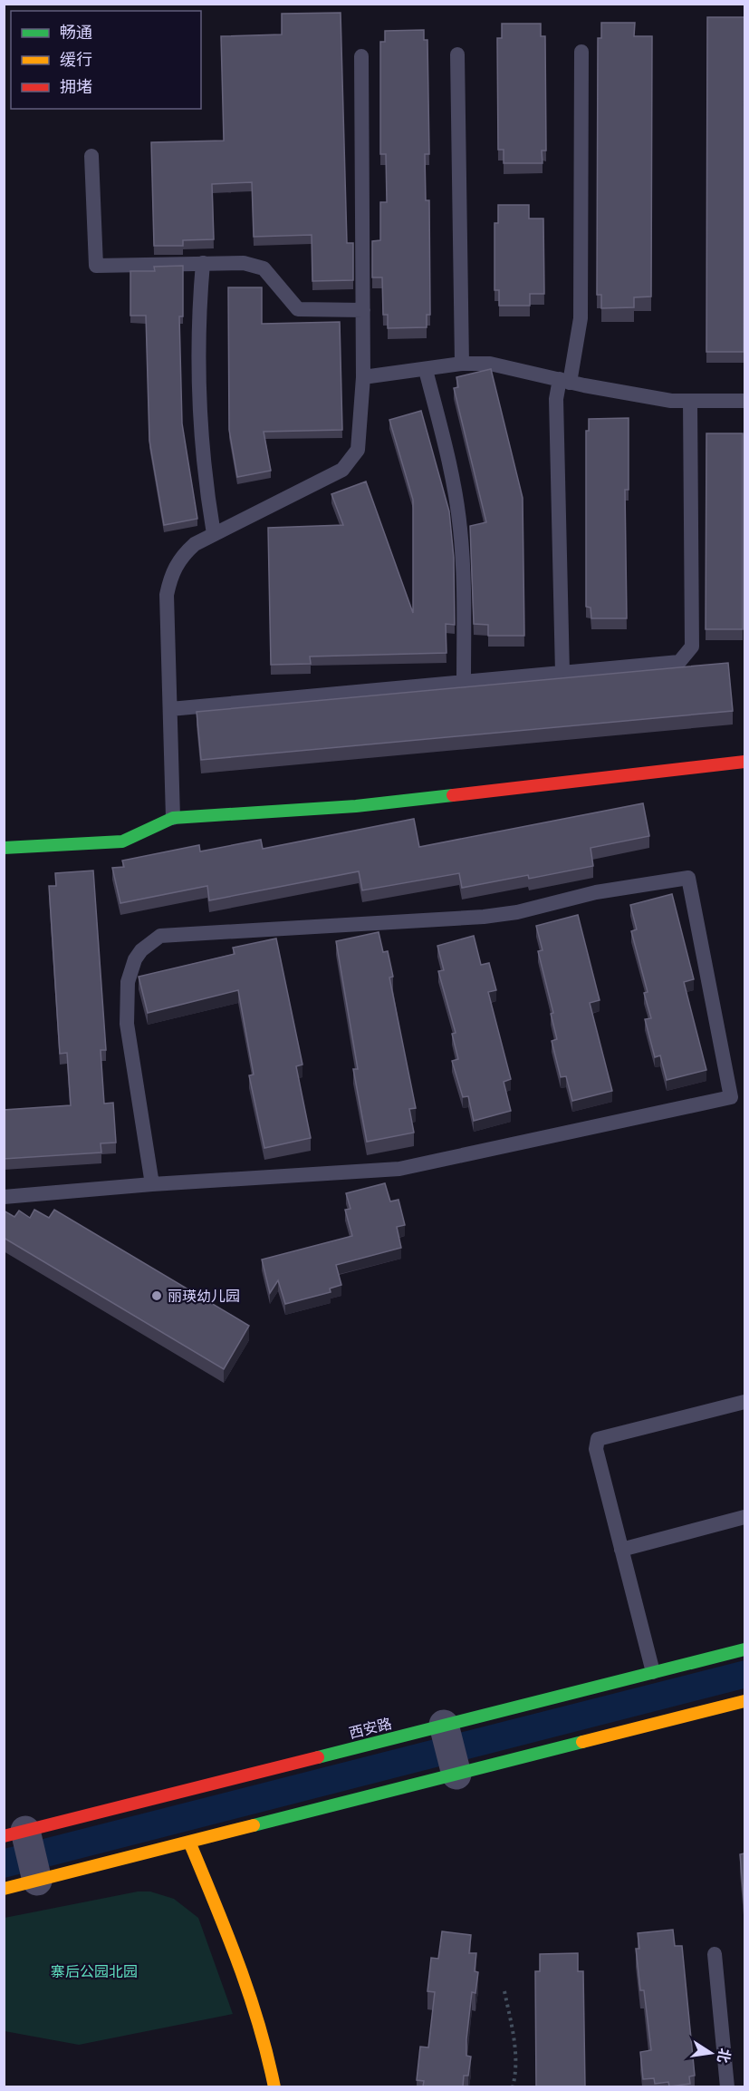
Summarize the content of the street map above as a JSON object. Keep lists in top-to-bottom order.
{
  "streets": {
    "street": ["西安路"]
  },
  "parks": ["寨后公园北园"],
  "places": ["丽瑛幼儿园"],
  "legend": ["畅通", "缓行", "拥堵"],
  "north": "right"
}
